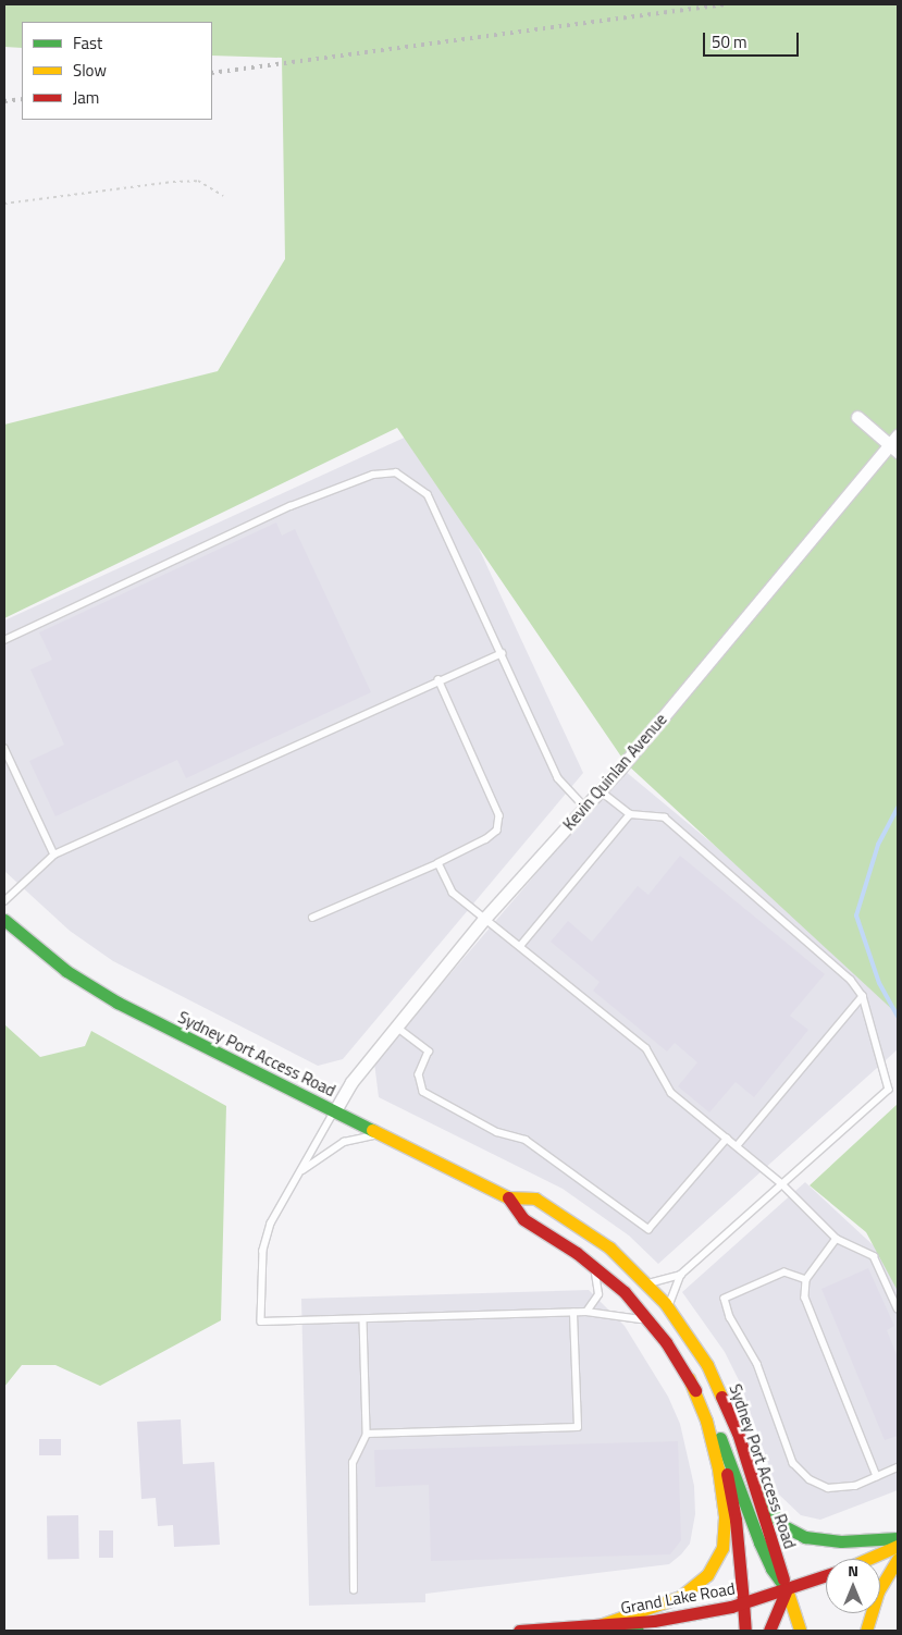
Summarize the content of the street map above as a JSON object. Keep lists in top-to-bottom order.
{
  "streets": {
    "main road": ["Sydney Port Access Road", "Grand Lake Road"],
    "street": ["Kevin Quinlan Avenue"]
  },
  "crossings": [
    ["Kevin Quinlan Avenue", "Sydney Port Access Road"],
    ["Sydney Port Access Road", "Grand Lake Road"]
  ],
  "legend": ["Fast", "Slow", "Jam"],
  "scale_bar": "50 m",
  "north": "top"
}
